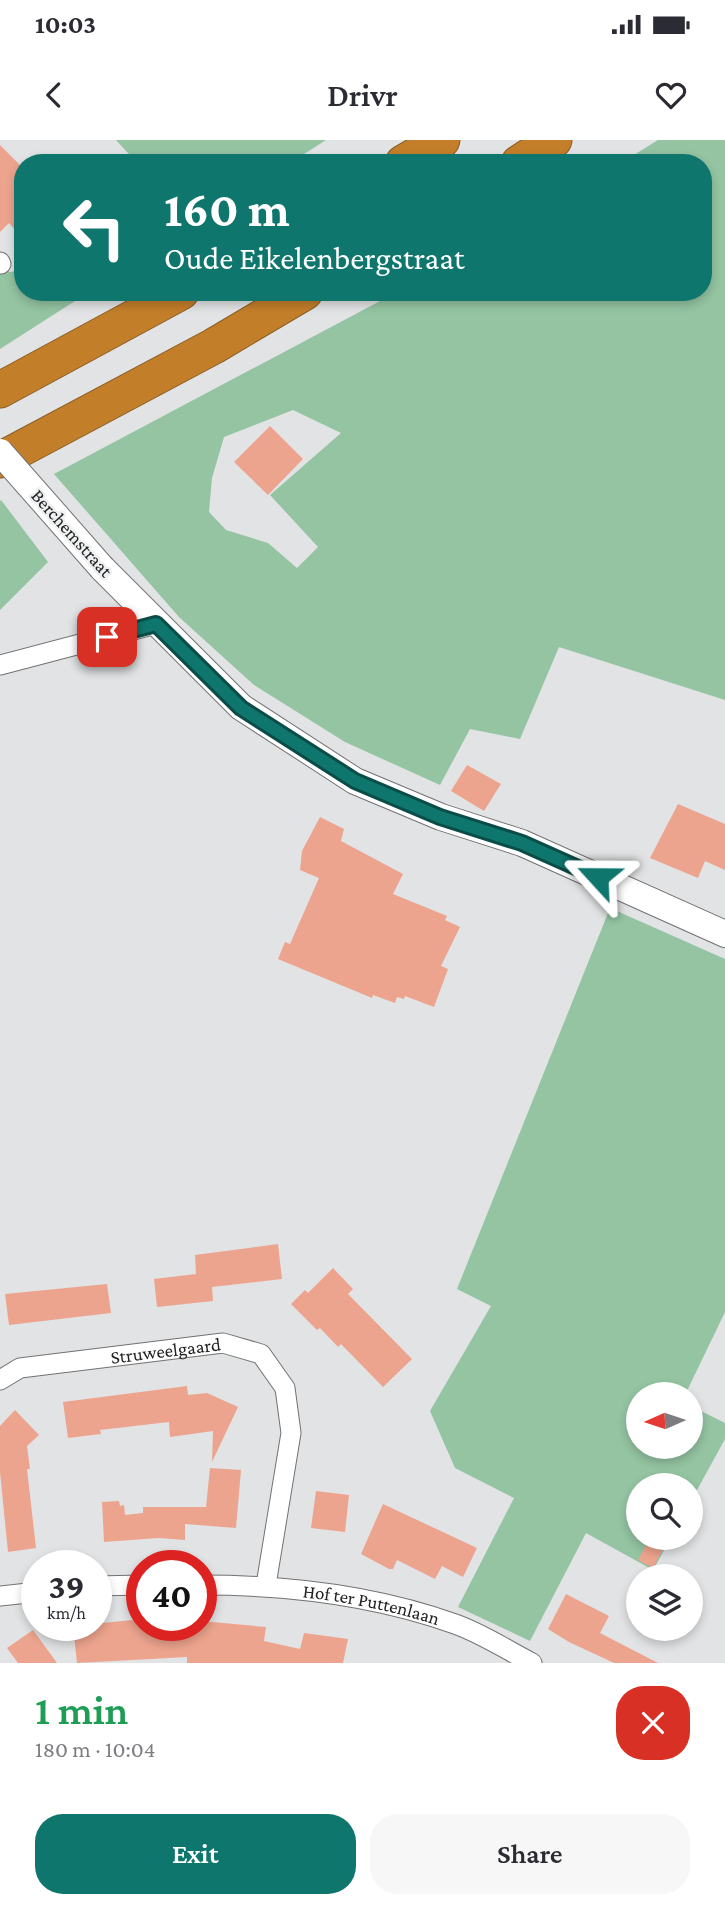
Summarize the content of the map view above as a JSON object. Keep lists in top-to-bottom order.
{
  "streets": {
    "street": ["Berchemstraat", "Struweelgaard", "Hof ter Puttenlaan"]
  },
  "crossings": [
    ["Struweelgaard", "Hof ter Puttenlaan"]
  ],
  "north": "left",
  "page": {
    "status": "10:03",
    "header": "Drivr",
    "turn": ["160 m", "Oude Eikelenbergstraat"],
    "speed": "39 km/h",
    "limit": "40",
    "heading": ["1 min", "180 m · 10:04"],
    "buttons": ["Exit", "Share"]
  }
}
